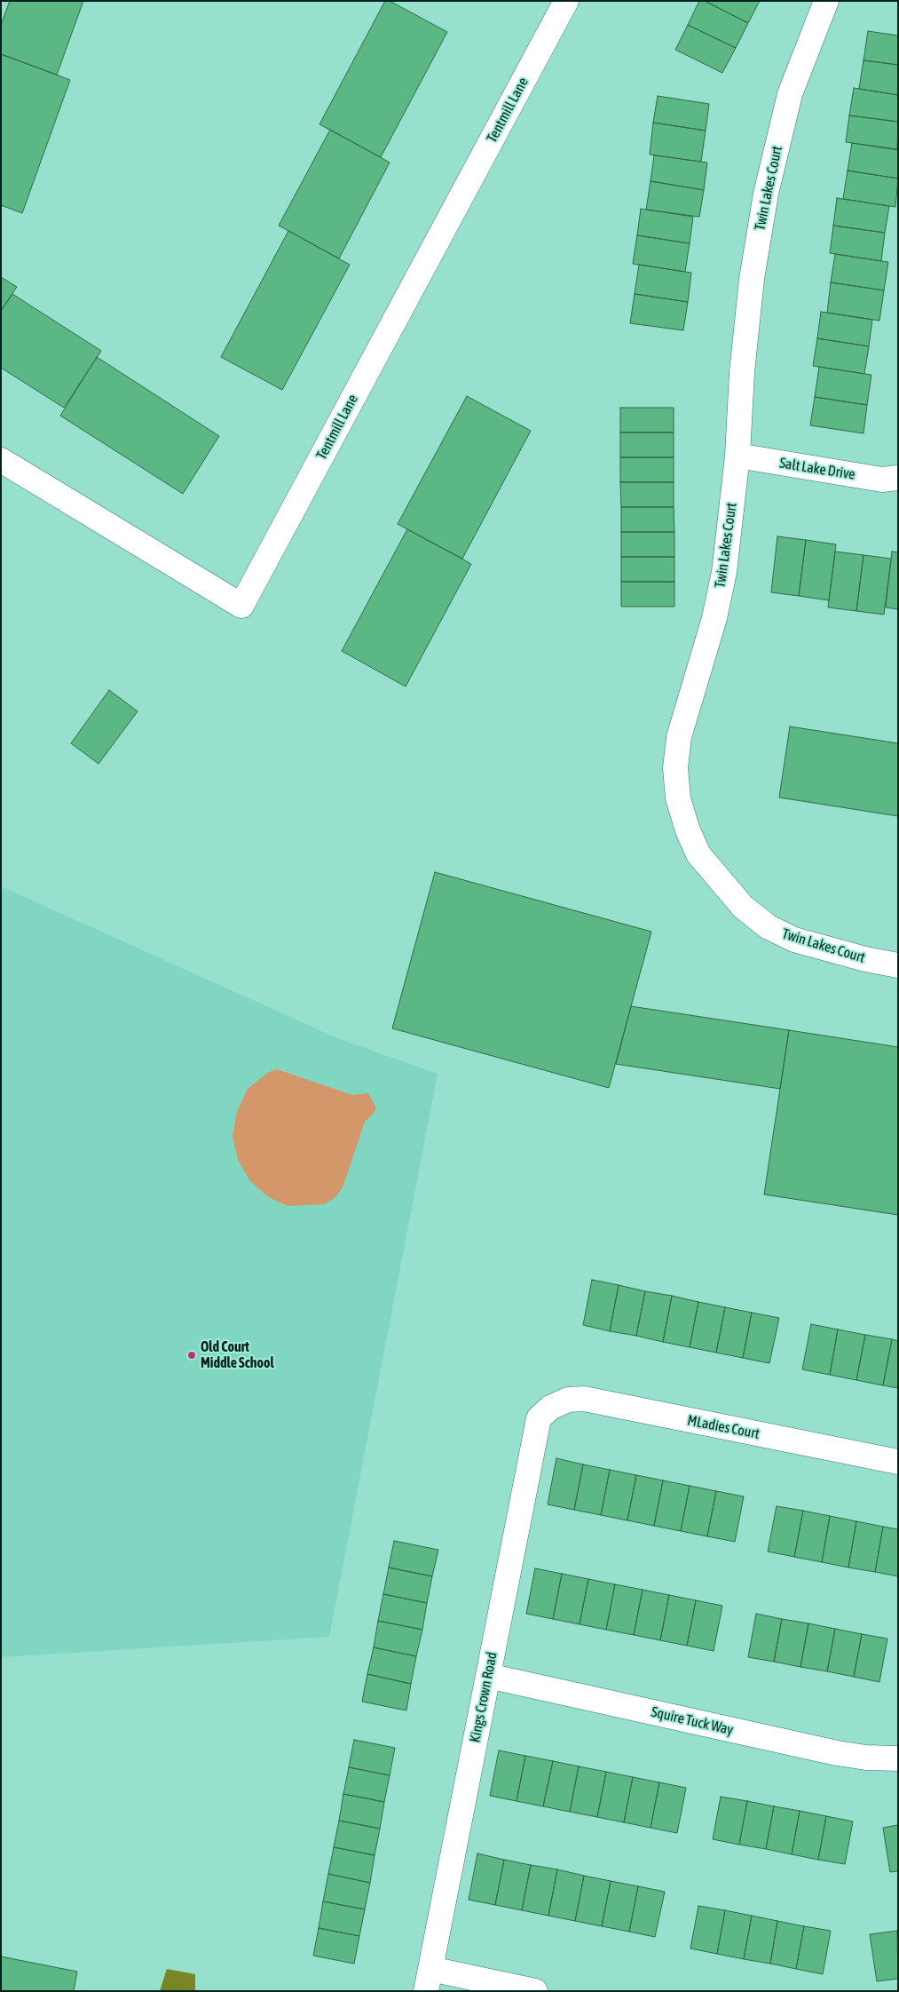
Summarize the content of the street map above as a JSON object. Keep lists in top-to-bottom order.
{
  "streets": {
    "street": [
      "Tentmill Lane",
      "Twin Lakes Court",
      "Salt Lake Drive",
      "MLadies Court",
      "Kings Crown Road",
      "Squire Tuck Way"
    ]
  },
  "crossings": [
    ["Twin Lakes Court", "Salt Lake Drive"],
    ["MLadies Court", "Kings Crown Road"],
    ["Kings Crown Road", "Squire Tuck Way"]
  ],
  "places": ["Old Court Middle School"]
}
